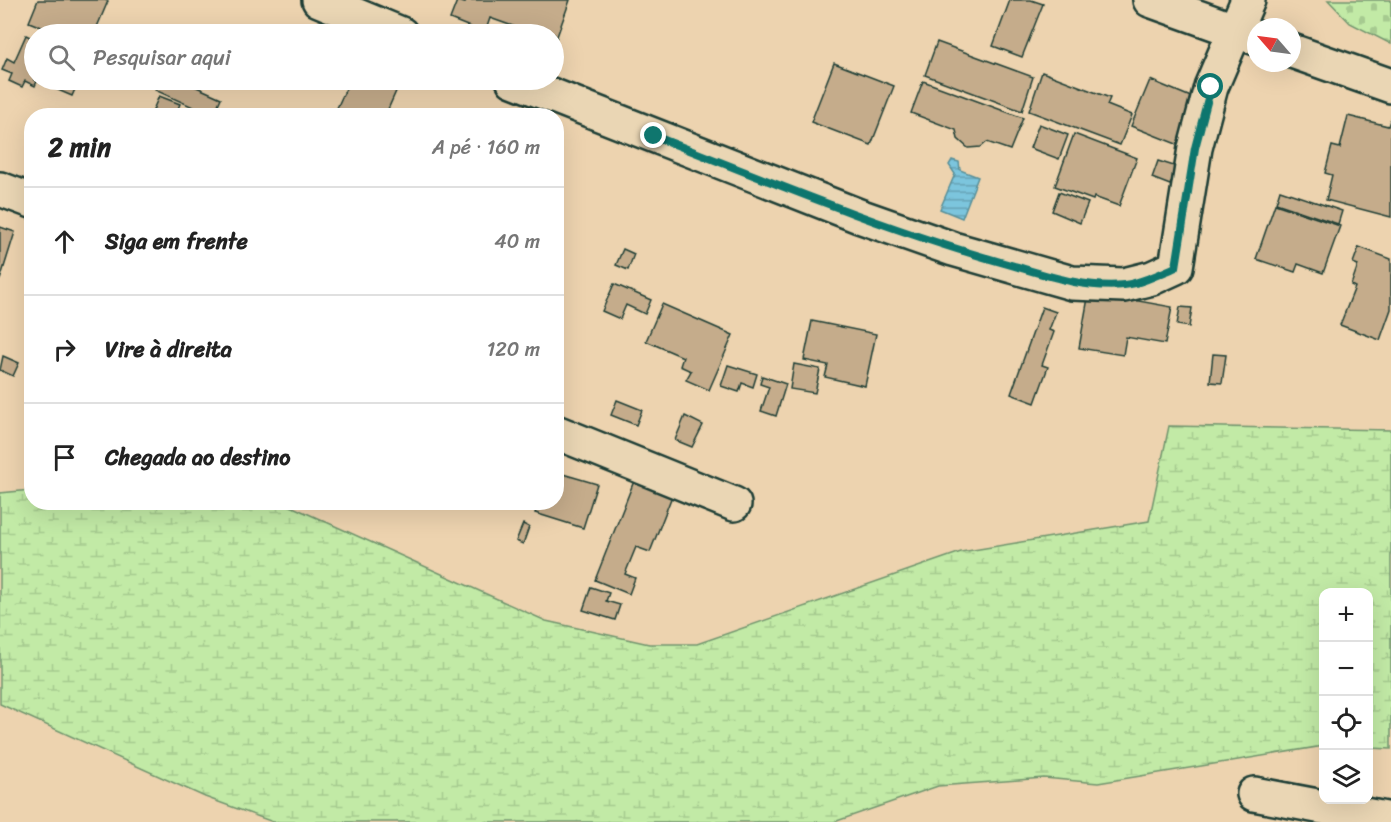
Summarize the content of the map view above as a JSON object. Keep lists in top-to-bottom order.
{
  "north": "top left",
  "page": {
    "search": "Pesquisar aqui",
    "heading": ["2 min", "A pé · 160 m"],
    "list": [
      ["Siga em frente", "40 m"],
      ["Vire à direita", "120 m"],
      "Chegada ao destino"
    ],
    "map_buttons": ["+", "−"]
  }
}
